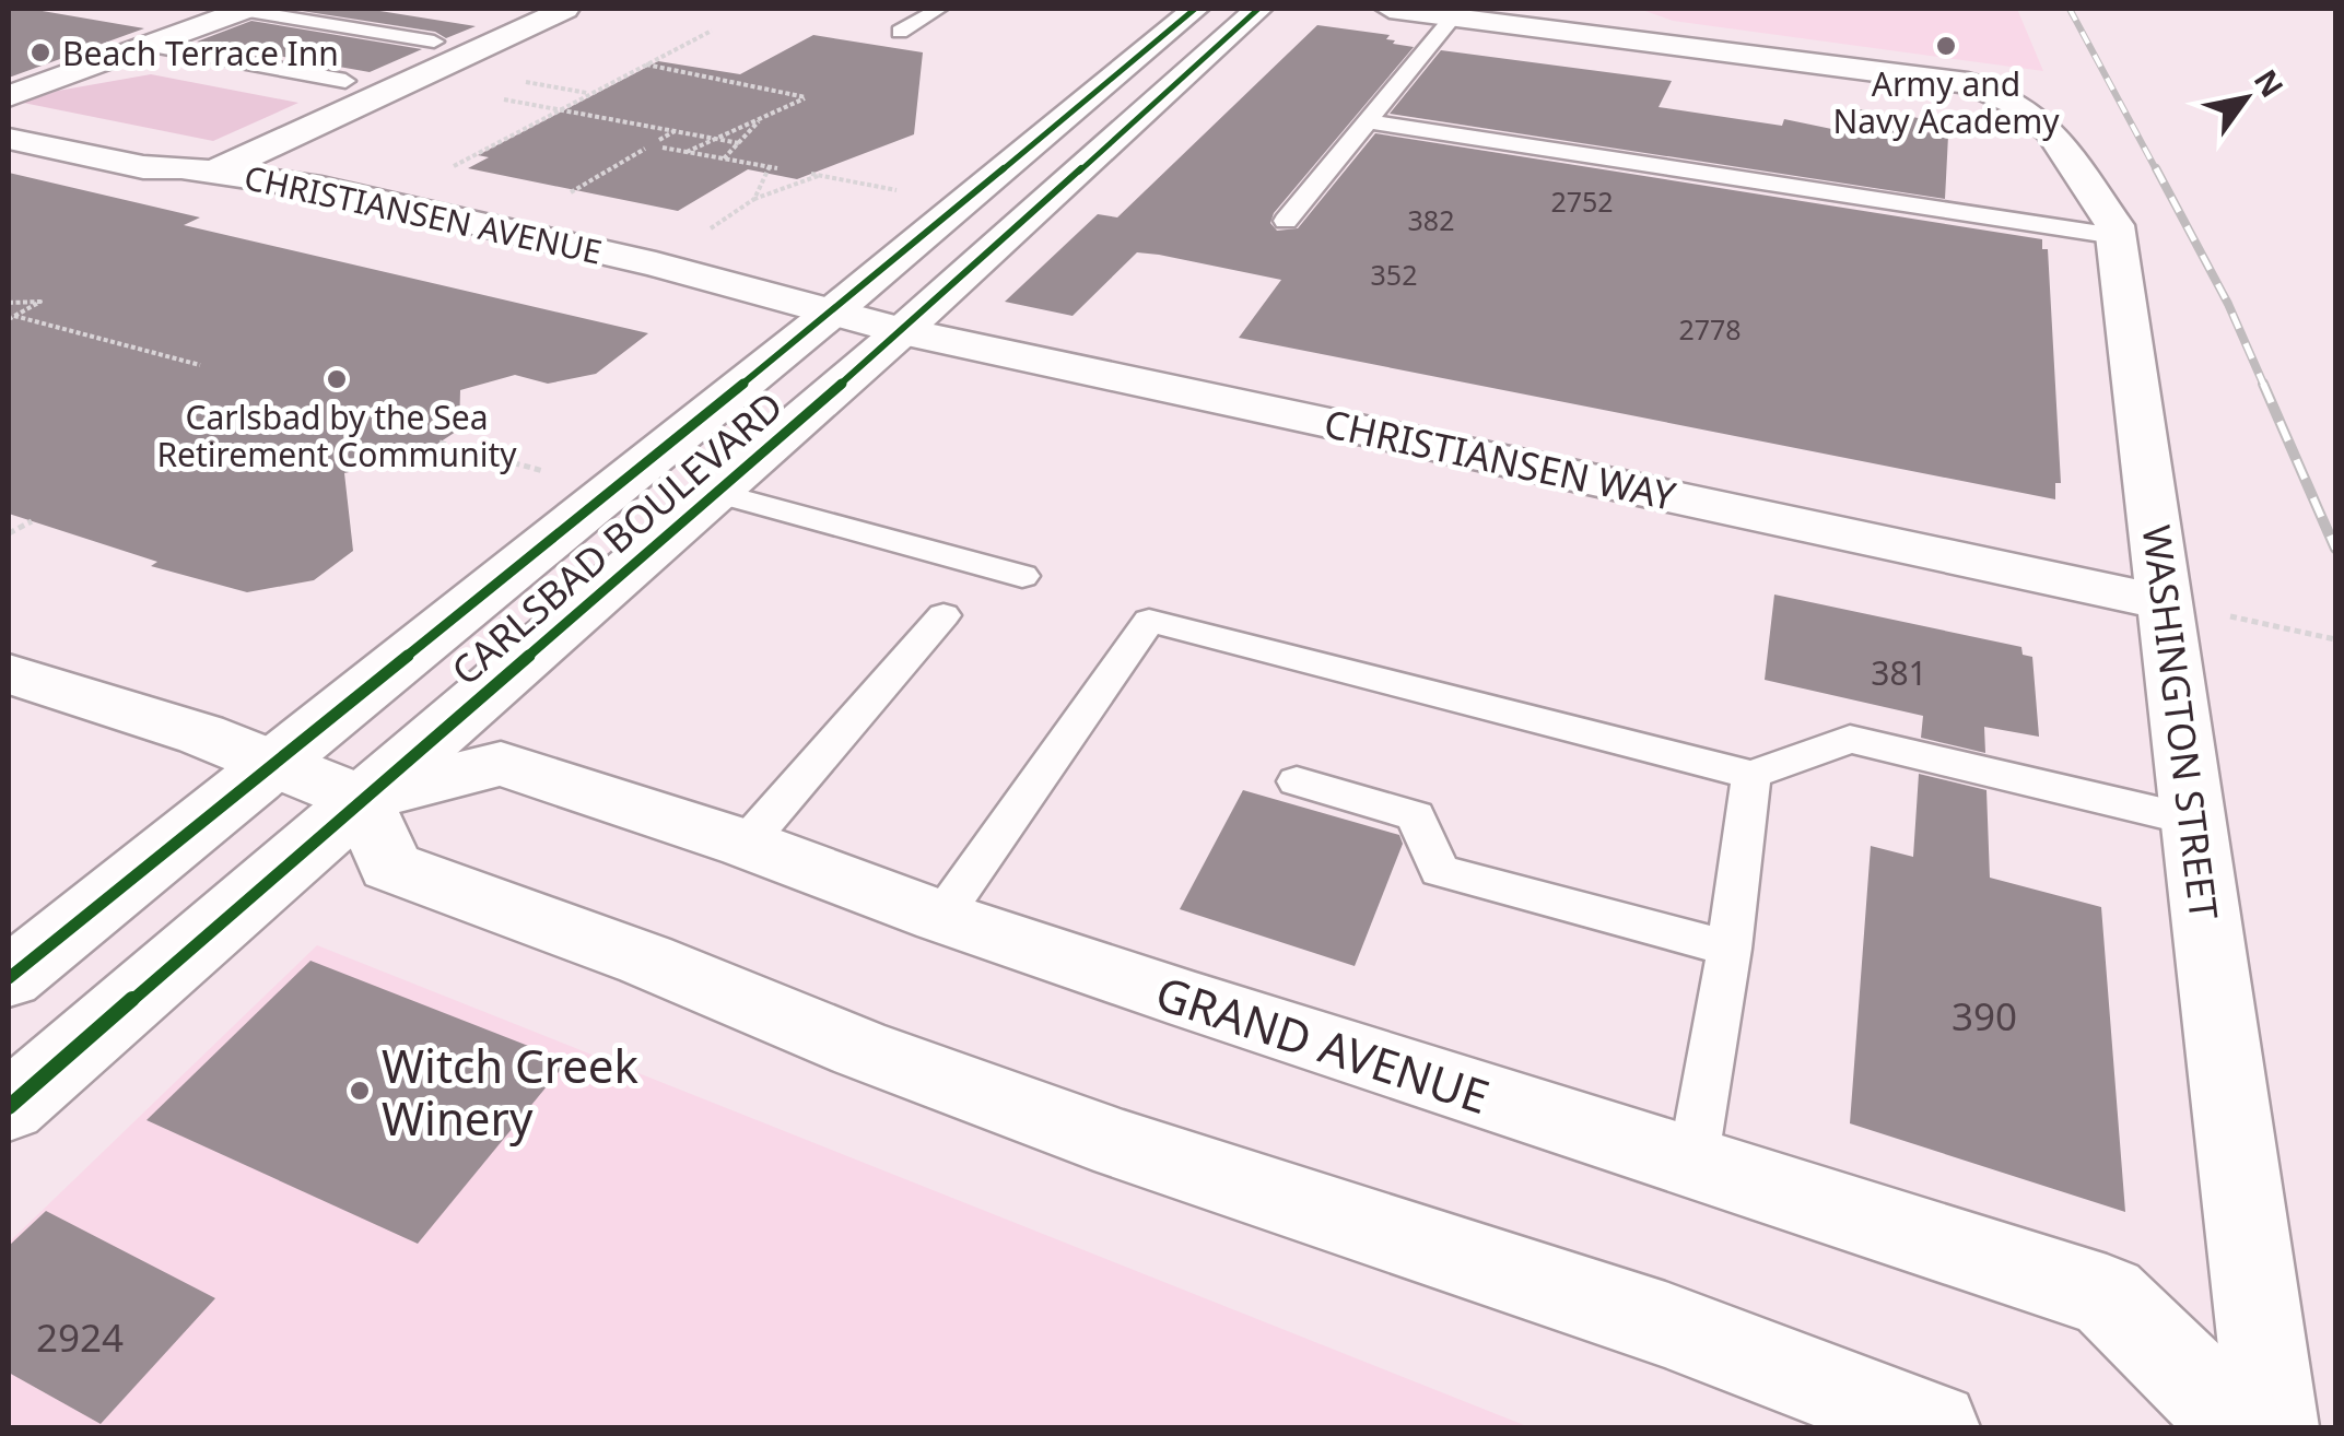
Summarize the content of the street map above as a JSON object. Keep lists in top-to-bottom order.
{
  "streets": {
    "street": [
      "CHRISTIANSEN AVENUE",
      "CHRISTIANSEN WAY",
      "CARLSBAD BOULEVARD",
      "WASHINGTON STREET",
      "GRAND AVENUE"
    ]
  },
  "crossings": [
    ["CHRISTIANSEN AVENUE", "CHRISTIANSEN WAY"],
    ["CHRISTIANSEN AVENUE", "CARLSBAD BOULEVARD"],
    ["CHRISTIANSEN WAY", "CARLSBAD BOULEVARD"],
    ["CHRISTIANSEN WAY", "WASHINGTON STREET"],
    ["CARLSBAD BOULEVARD", "GRAND AVENUE"]
  ],
  "places": [
    "Army and Navy Academy",
    "Beach Terrace Inn",
    "Carlsbad by the Sea Retirement Community",
    "Witch Creek Winery"
  ],
  "house_numbers": [
    "2752",
    "382",
    "352",
    "2778",
    "381",
    "390",
    "2924"
  ],
  "north": "top right"
}
